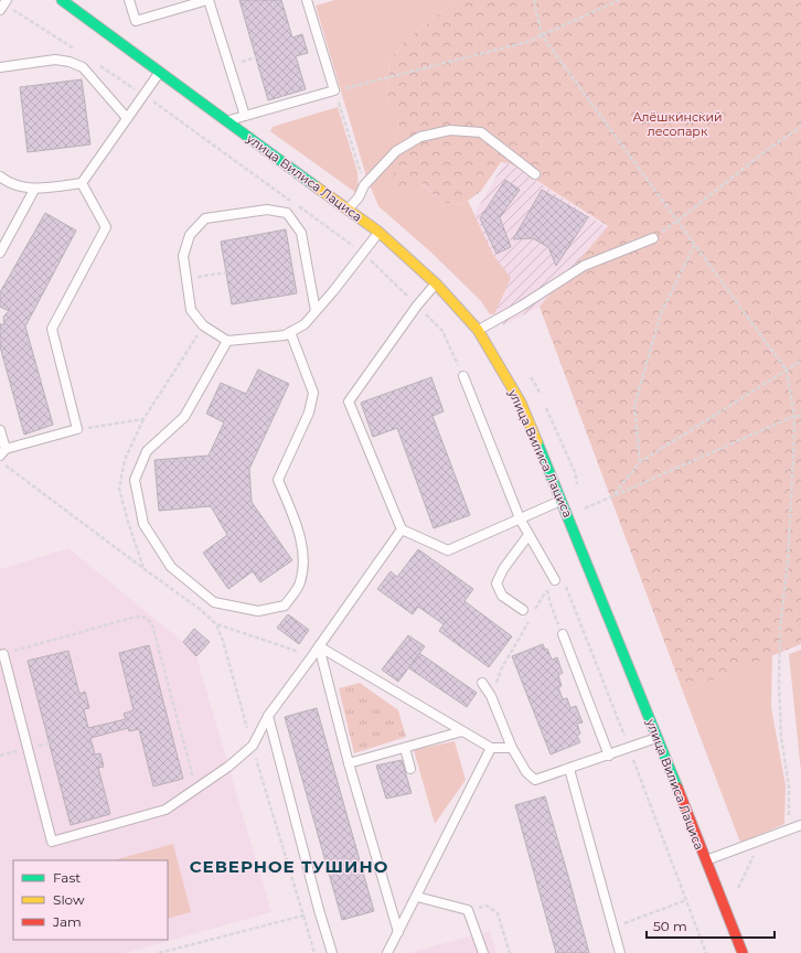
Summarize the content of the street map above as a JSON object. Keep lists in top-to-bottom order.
{
  "streets": {
    "main road": ["улица Вилиса Лациса"]
  },
  "districts": ["СЕВЕРНОЕ ТУШИНО"],
  "parks": ["Алёшкинский лесопарк"],
  "legend": ["Fast", "Slow", "Jam"],
  "scale_bar": "50 m"
}
